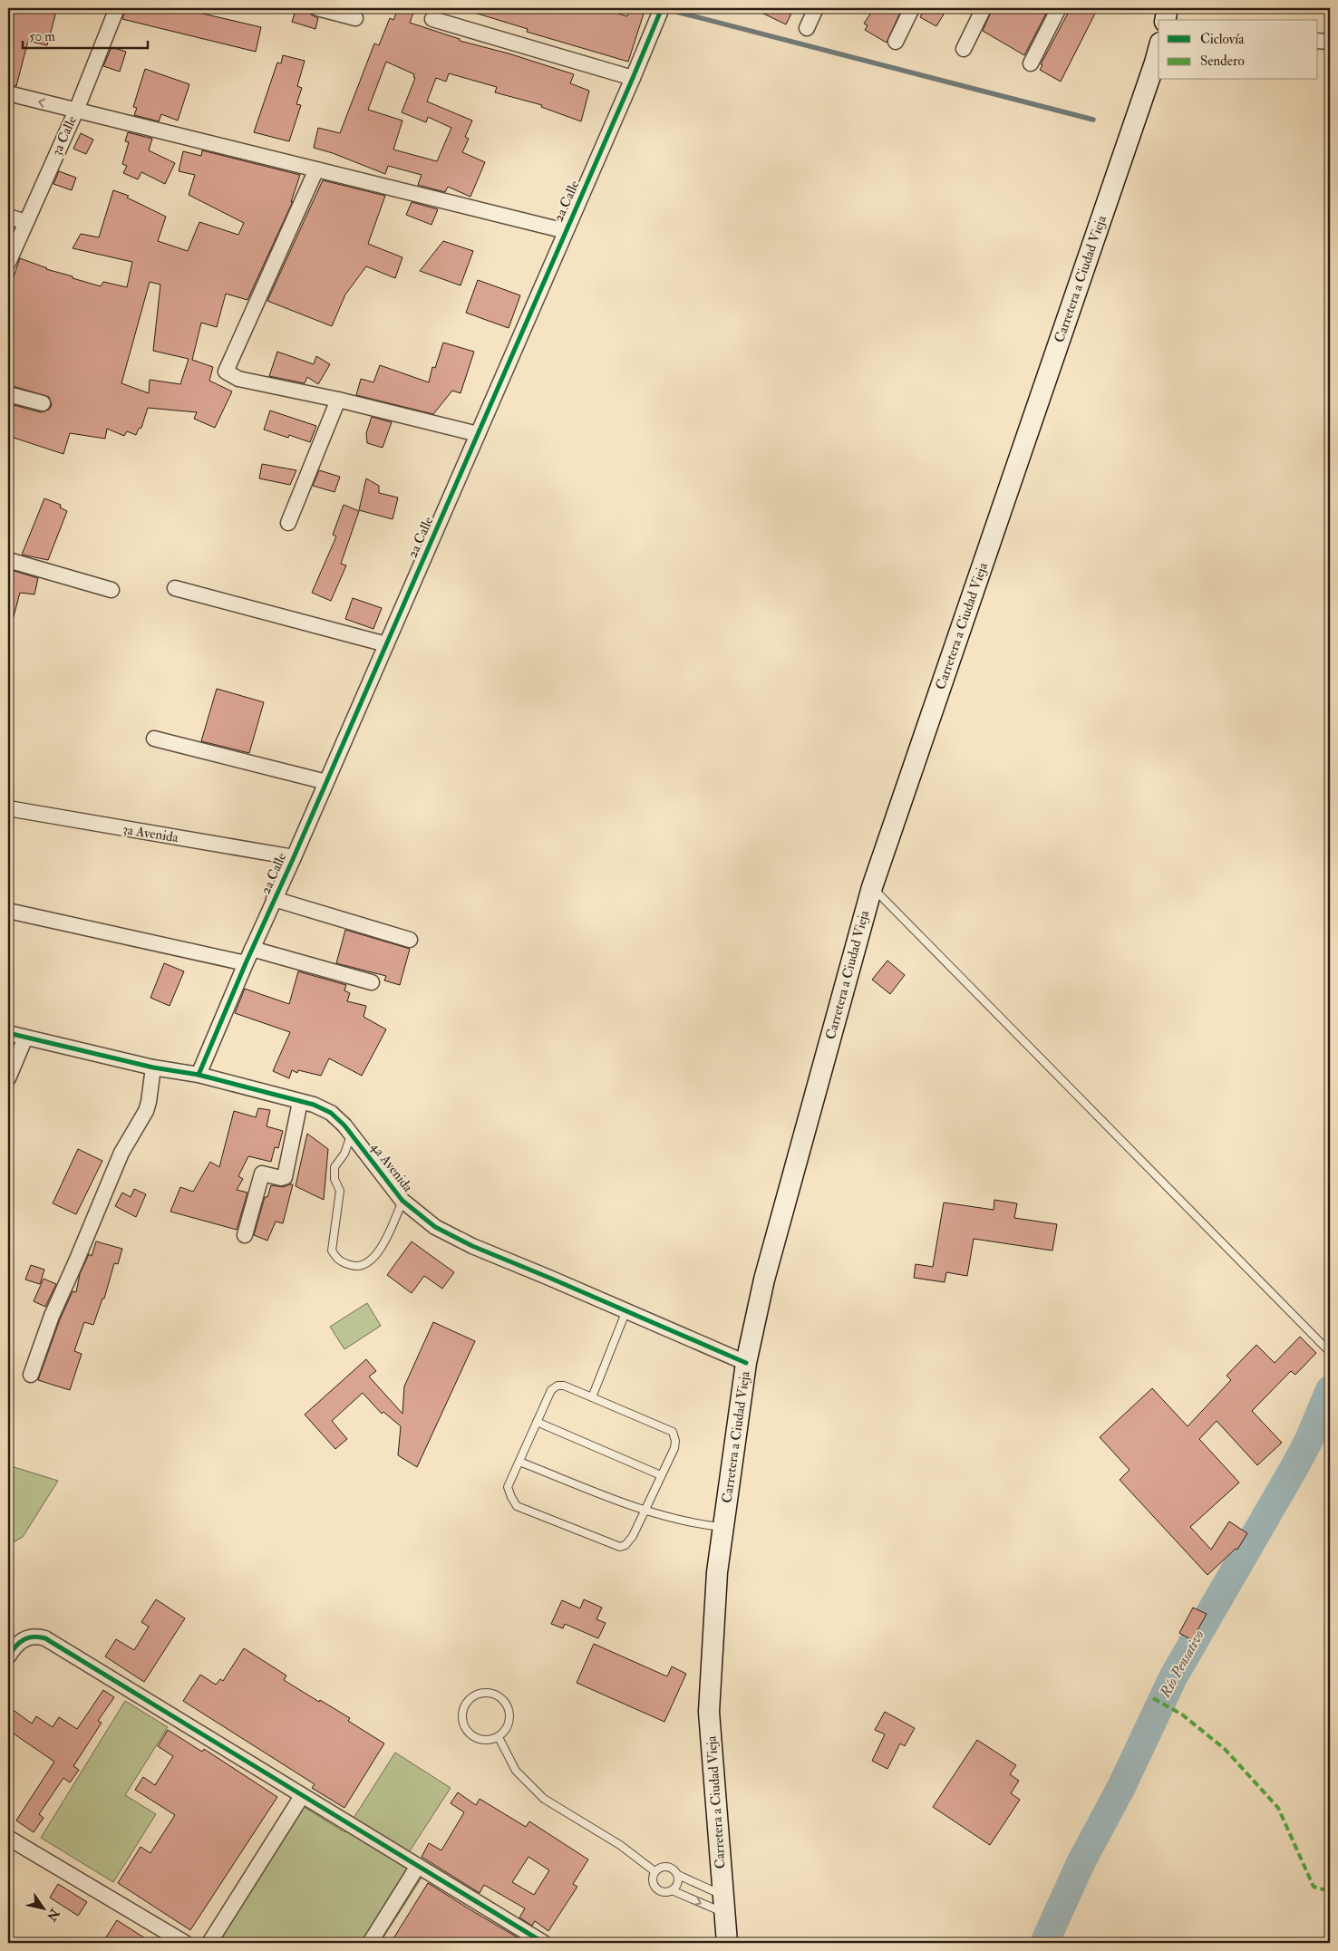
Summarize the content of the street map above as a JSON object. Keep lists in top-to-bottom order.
{
  "streets": {
    "main road": ["Carretera a Ciudad Vieja"],
    "street": [
      "3a Calle",
      "2a Calle",
      "3a Avenida",
      "4a Avenida"
    ]
  },
  "crossings": [
    ["2a Calle", "3a Avenida"],
    ["2a Calle", "4a Avenida"],
    ["Carretera a Ciudad Vieja", "4a Avenida"]
  ],
  "water": ["Río Pensativo"],
  "legend": ["Ciclovía", "Sendero"],
  "scale_bar": "50 m",
  "north": "bottom right"
}
